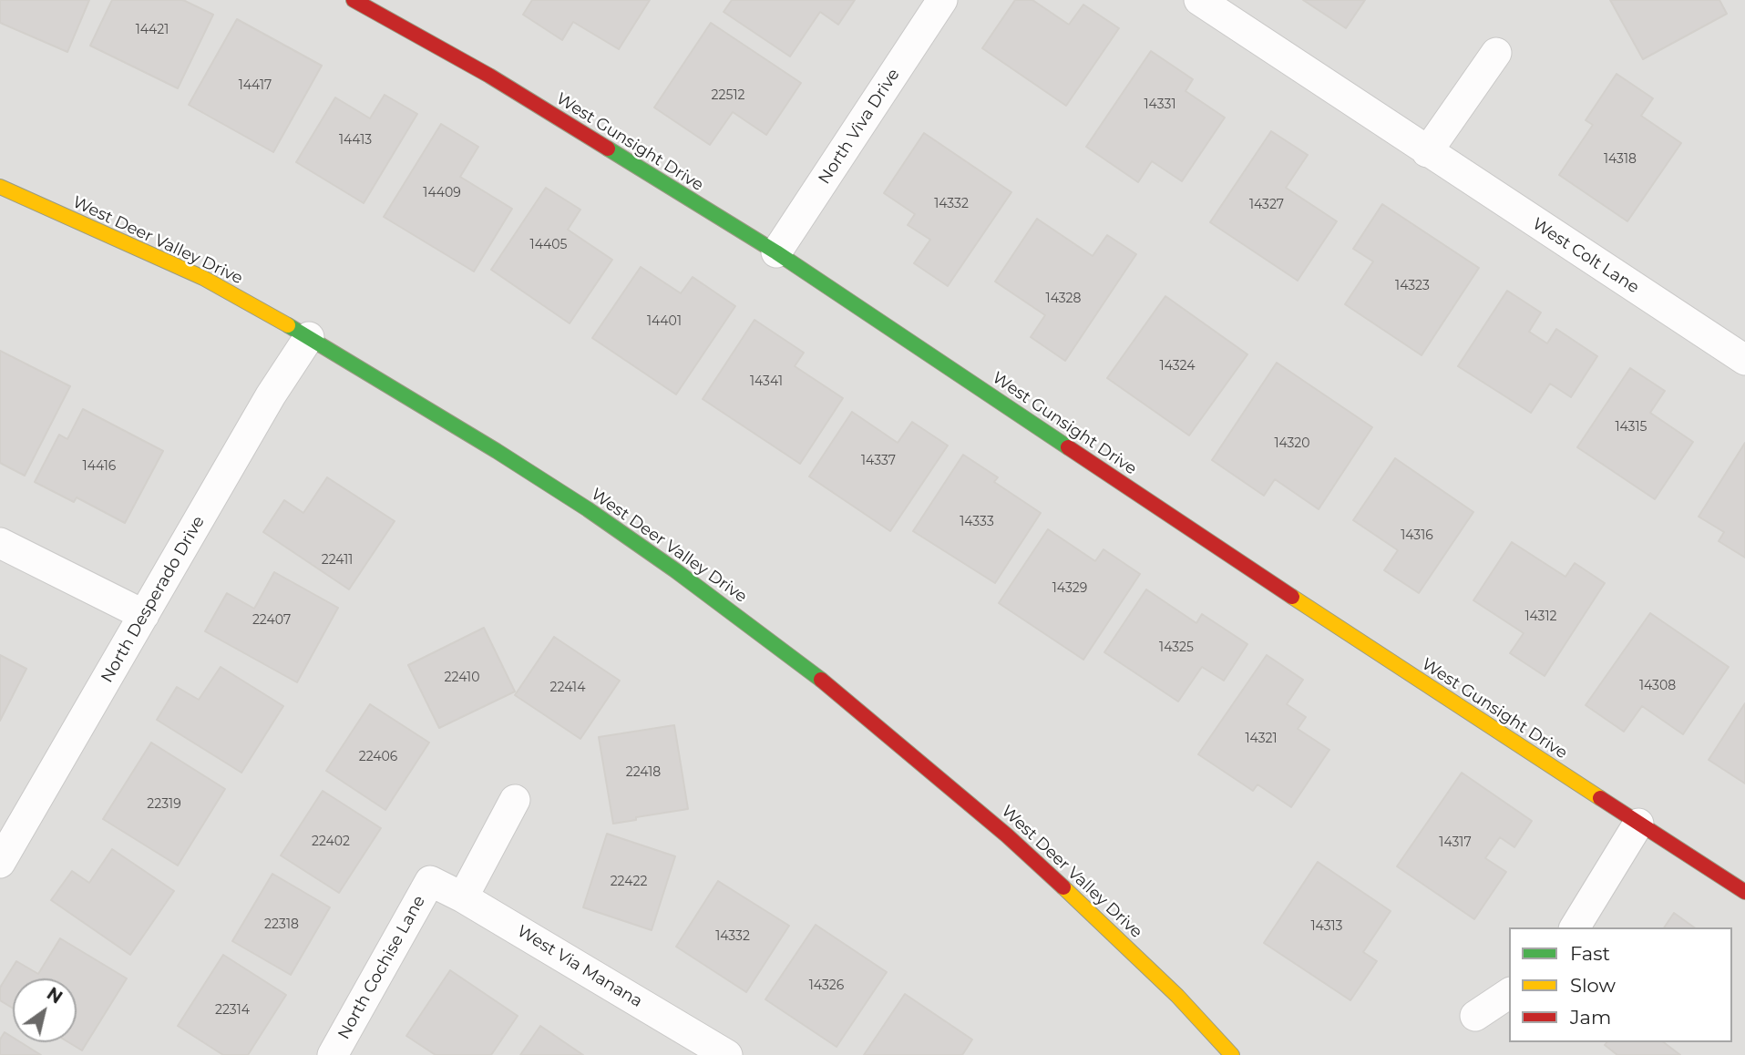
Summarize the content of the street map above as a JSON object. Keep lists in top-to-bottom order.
{
  "streets": {
    "street": [
      "North Viva Drive",
      "West Gunsight Drive",
      "West Deer Valley Drive",
      "West Colt Lane",
      "North Desperado Drive",
      "West Via Manana",
      "North Cochise Lane"
    ]
  },
  "crossings": [
    ["North Viva Drive", "West Gunsight Drive"],
    ["West Deer Valley Drive", "North Desperado Drive"],
    ["West Via Manana", "North Cochise Lane"]
  ],
  "house_numbers": [
    "14421",
    "14417",
    "22512",
    "14331",
    "14413",
    "14318",
    "14409",
    "14332",
    "14327",
    "14405",
    "14323",
    "14328",
    "14401",
    "14324",
    "14341",
    "14315",
    "14320",
    "14337",
    "14416",
    "14333",
    "14316",
    "22411",
    "14329",
    "14312",
    "22407",
    "14325",
    "22410",
    "14308",
    "22414",
    "14321",
    "22406",
    "22418",
    "22319",
    "22402",
    "14317",
    "22422",
    "22318",
    "14313",
    "14332",
    "14326",
    "22314"
  ],
  "legend": ["Fast", "Slow", "Jam"],
  "north": "top right"
}
